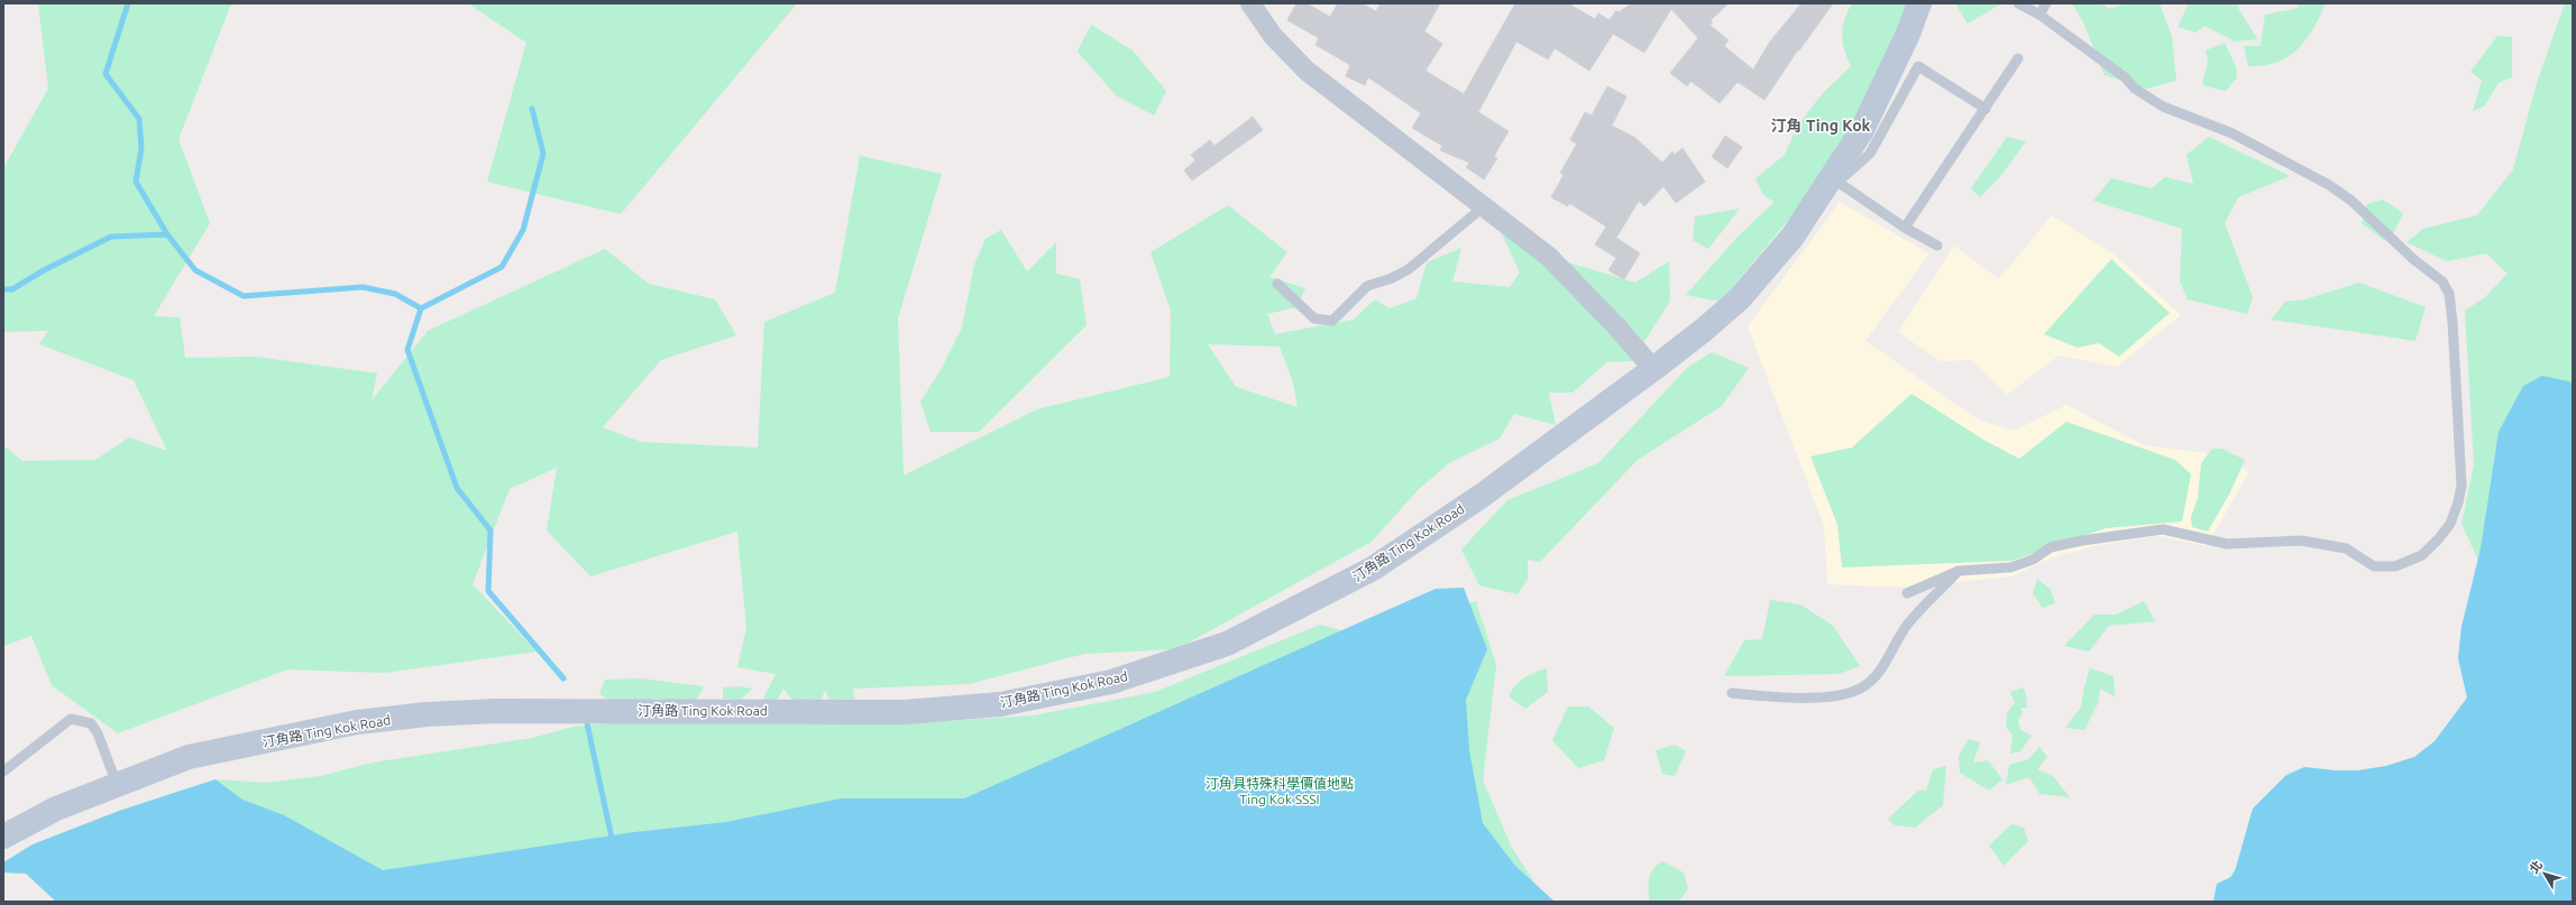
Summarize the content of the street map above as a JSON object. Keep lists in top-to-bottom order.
{
  "streets": {
    "main road": ["汀角路 Ting Kok Road"]
  },
  "districts": ["汀角 Ting Kok"],
  "parks": ["汀角具特殊科學價值地點 Ting Kok SSSI"],
  "north": "top left"
}
